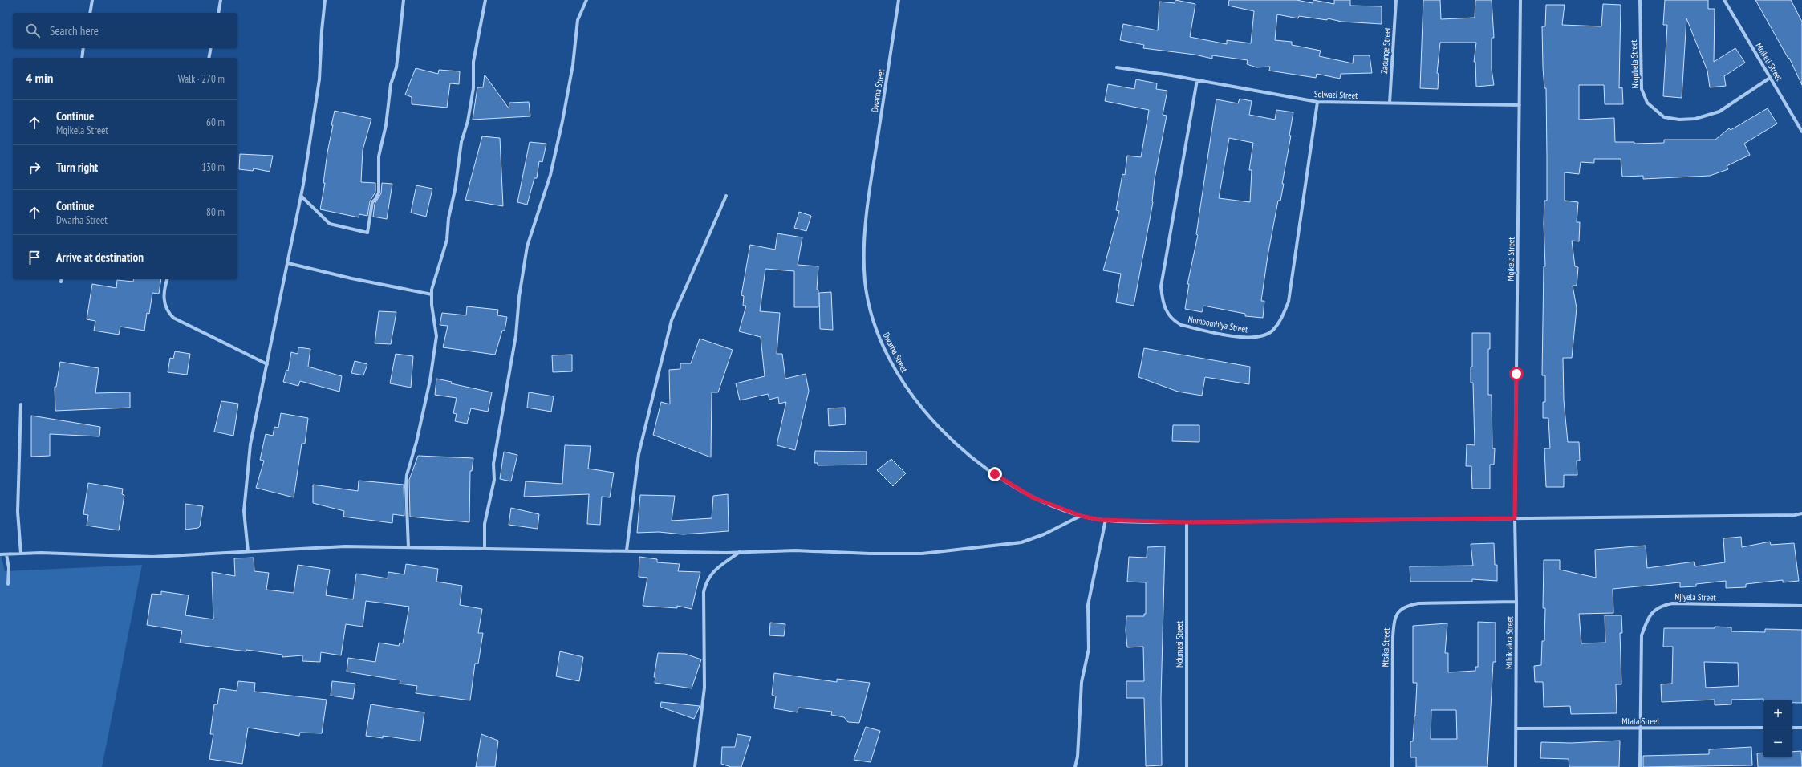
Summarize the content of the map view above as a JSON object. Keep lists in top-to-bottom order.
{
  "streets": {
    "street": [
      "Zadunge Street",
      "Mnikeli Street",
      "Nkqubela Street",
      "Dwarha Street",
      "Solwazi Street",
      "Mqikela Street",
      "Nombombiya Street",
      "Njiyela Street",
      "Mthikrakra Street",
      "Ndumasi Street",
      "Ntsika Street",
      "Mtata Street"
    ]
  },
  "crossings": [
    ["Zadunge Street", "Solwazi Street"],
    ["Mnikeli Street", "Nkqubela Street"],
    ["Dwarha Street", "Mqikela Street"],
    ["Dwarha Street", "Mthikrakra Street"],
    ["Dwarha Street", "Ndumasi Street"],
    ["Solwazi Street", "Mqikela Street"],
    ["Solwazi Street", "Nombombiya Street"],
    ["Mqikela Street", "Mthikrakra Street"],
    ["Njiyela Street", "Mtata Street"],
    ["Mthikrakra Street", "Ntsika Street"],
    ["Mthikrakra Street", "Mtata Street"]
  ],
  "page": {
    "search": "Search here",
    "heading": ["4 min", "Walk · 270 m"],
    "list": [
      ["Continue", "Mqikela Street", "60 m"],
      ["Turn right", "130 m"],
      ["Continue", "Dwarha Street", "80 m"],
      "Arrive at destination"
    ],
    "map_buttons": ["+", "−"]
  }
}
